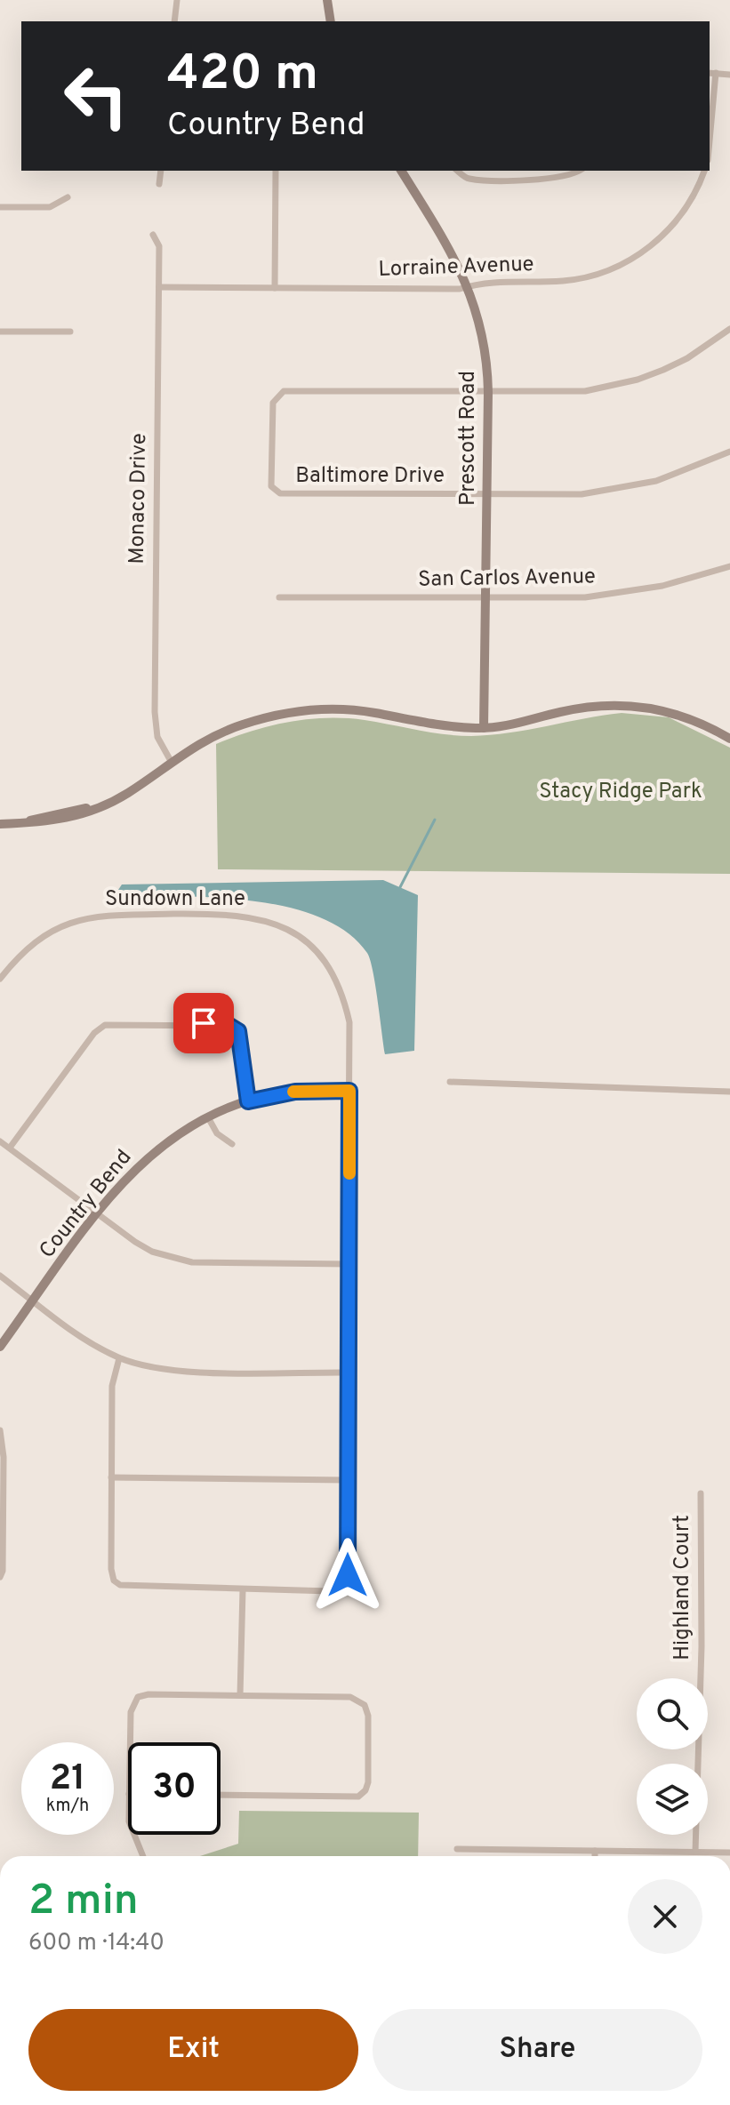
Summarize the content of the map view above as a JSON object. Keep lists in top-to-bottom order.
{
  "streets": {
    "street": [
      "Lorraine Avenue",
      "Prescott Road",
      "Baltimore Drive",
      "Monaco Drive",
      "San Carlos Avenue",
      "Sundown Lane",
      "Country Bend",
      "Highland Court"
    ]
  },
  "crossings": [
    ["Lorraine Avenue", "Prescott Road"],
    ["Lorraine Avenue", "Monaco Drive"],
    ["Prescott Road", "Baltimore Drive"],
    ["Prescott Road", "San Carlos Avenue"],
    ["Sundown Lane", "Country Bend"]
  ],
  "parks": ["Stacy Ridge Park"],
  "page": {
    "turn": ["420 m", "Country Bend"],
    "speed": "21 km/h",
    "limit": "30",
    "heading": ["2 min", "600 m · 14:40"],
    "buttons": ["Exit", "Share"]
  }
}
